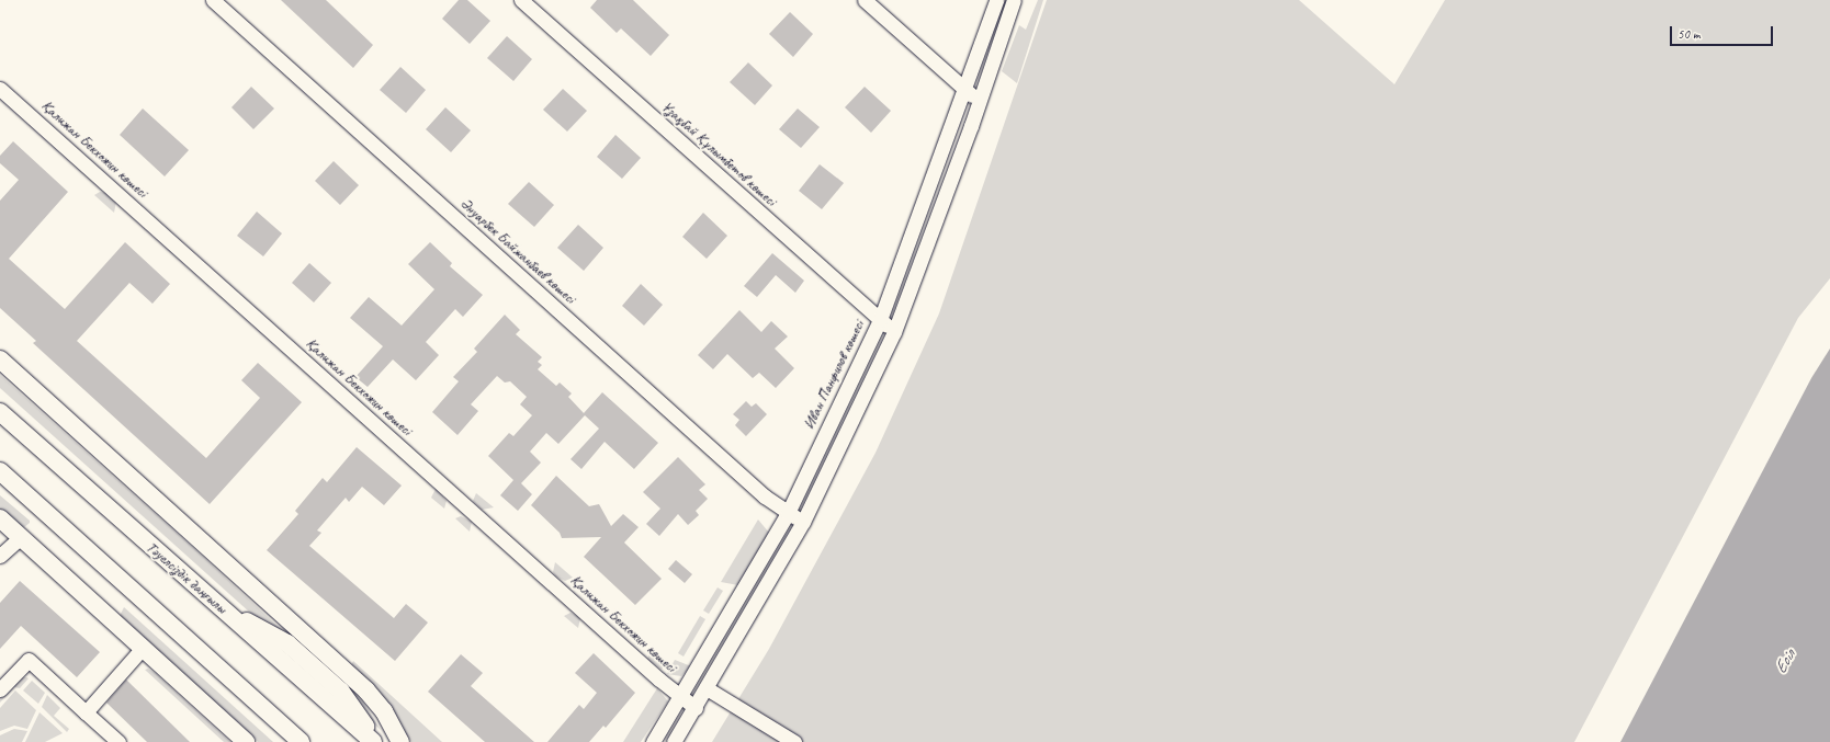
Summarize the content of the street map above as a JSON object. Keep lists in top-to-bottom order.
{
  "streets": {
    "main road": ["Тәуелсіздік даңғылы"],
    "street": [
      "Қалижан Бекхожин көшесі",
      "Ұзақбай Құлымбетов көшесі",
      "Әнуарбек Байжанбаев көшесі",
      "Иван Панфилов көшесі"
    ]
  },
  "crossings": [
    ["Қалижан Бекхожин көшесі", "Иван Панфилов көшесі"],
    ["Ұзақбай Құлымбетов көшесі", "Иван Панфилов көшесі"],
    ["Әнуарбек Байжанбаев көшесі", "Иван Панфилов көшесі"]
  ],
  "water": ["Есіл"],
  "scale_bar": "50 m"
}
